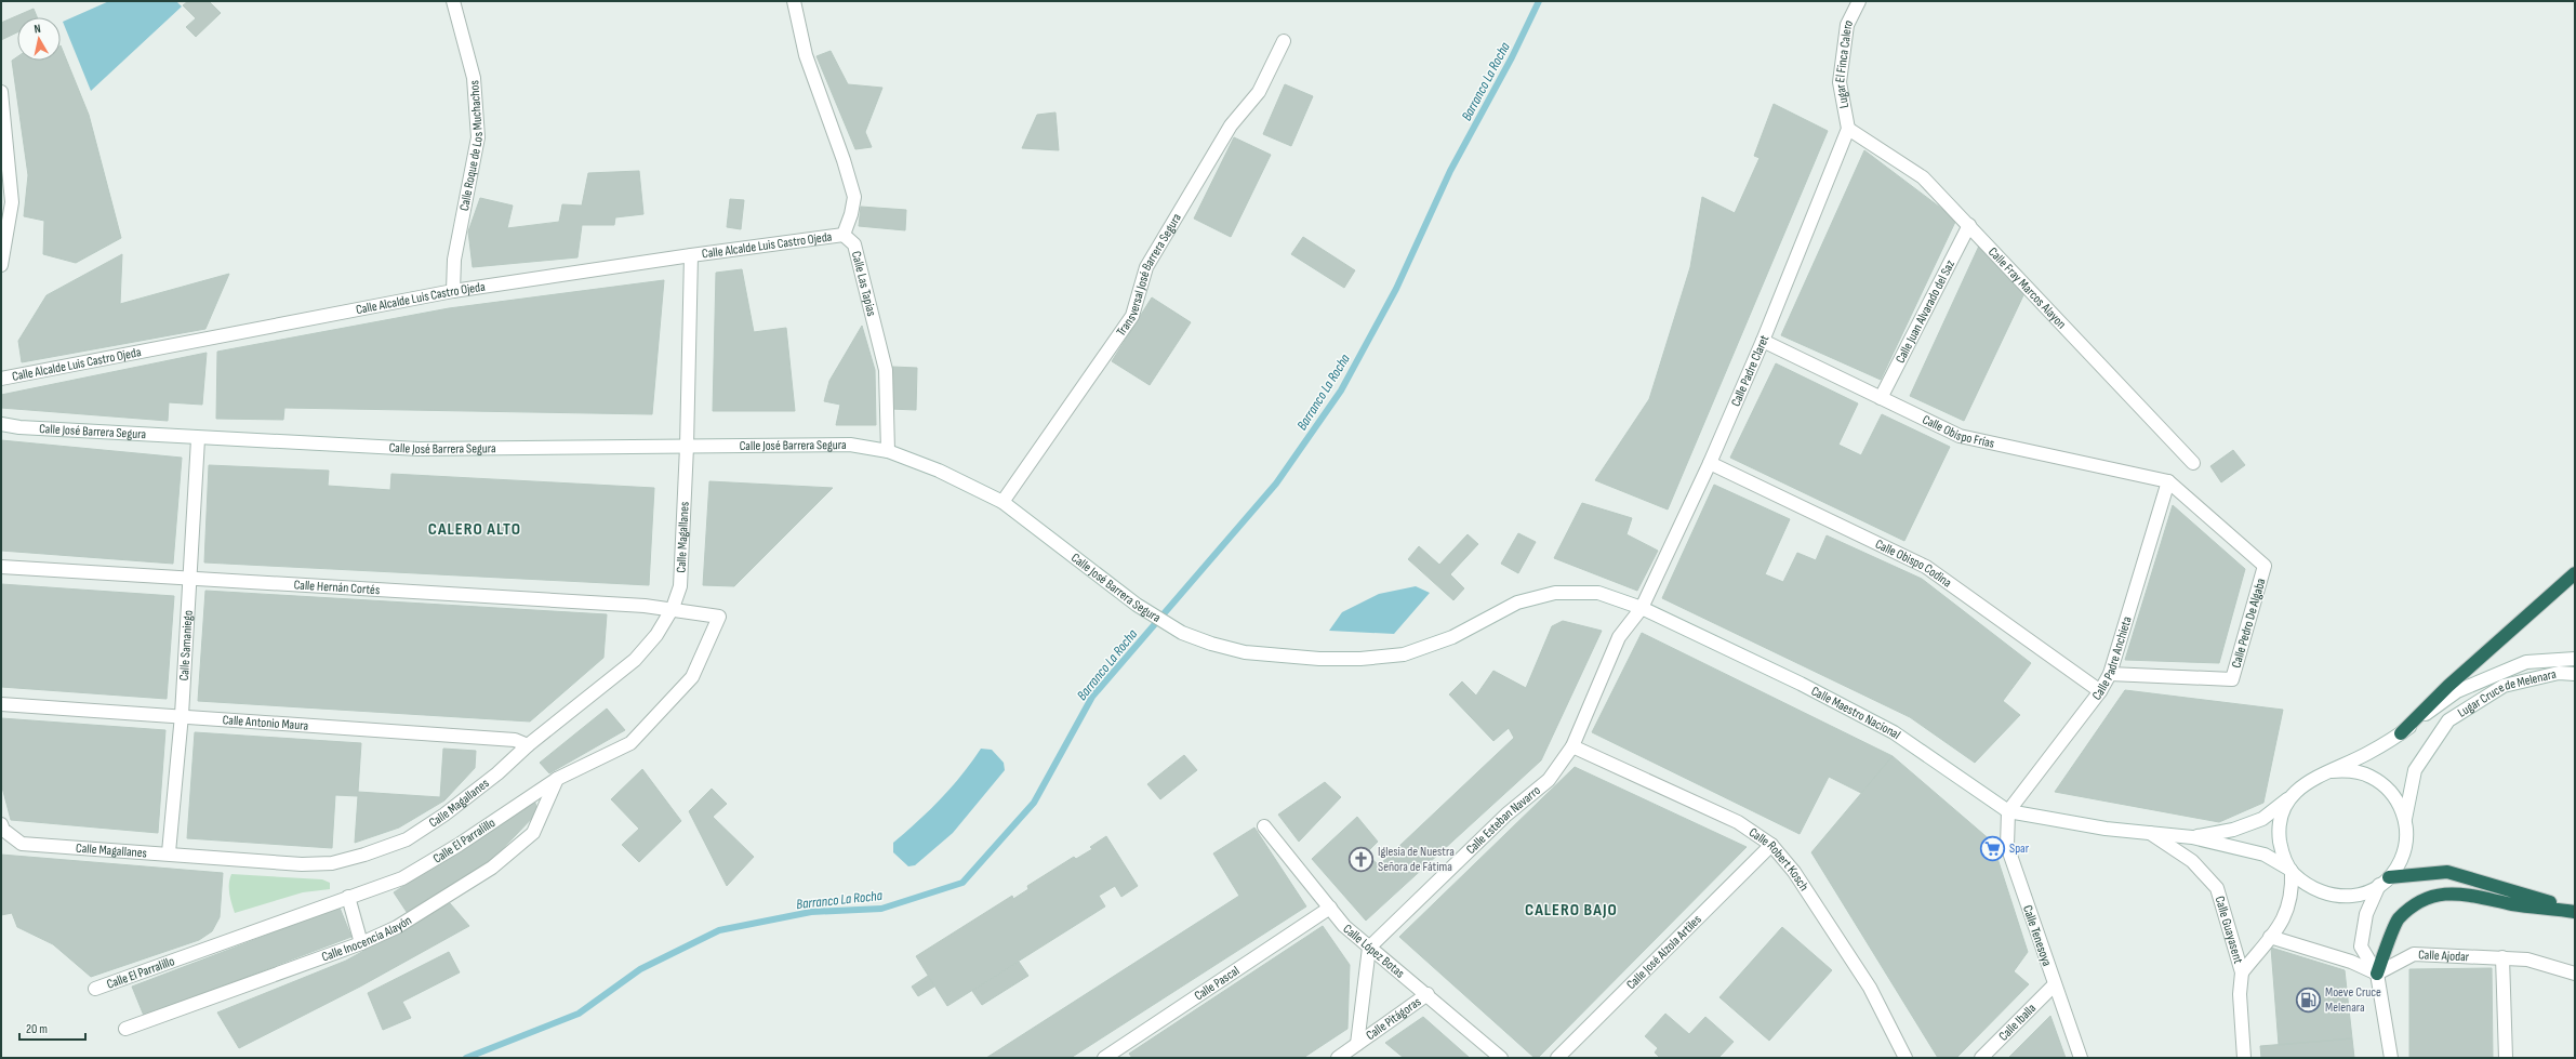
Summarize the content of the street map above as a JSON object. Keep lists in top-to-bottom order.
{
  "streets": {
    "street": [
      "Lugar El Finca Calero",
      "Calle Roque de Los Muchachos",
      "Calle Alcalde Luis Castro Ojeda",
      "Transversal José Barrera Segura",
      "Calle Las Tapias",
      "Calle Fray Marcos Alayon",
      "Calle Juan Alvarado del Saz",
      "Calle Padre Claret",
      "Calle Obispo Frías",
      "Calle José Barrera Segura",
      "Calle Magallanes",
      "Calle Obispo Codina",
      "Calle Hernán Cortés",
      "Calle Pedro De Algaba",
      "Calle Samaniego",
      "Calle Padre Anchieta",
      "Lugar Cruce de Melenara",
      "Calle Maestro Nacional",
      "Calle Antonio Maura",
      "Calle Esteban Navarro",
      "Calle El Parralillo",
      "Calle Robert Kosch",
      "Calle Guayasent",
      "Calle Tenesoya",
      "Calle Inocencia Alayón",
      "Calle López Botas",
      "Calle José Alzola Artiles",
      "Calle Ajodar",
      "Calle Pascal",
      "Calle Pitágoras",
      "Calle Iballa"
    ]
  },
  "crossings": [
    ["Lugar El Finca Calero", "Calle Fray Marcos Alayon"],
    ["Lugar El Finca Calero", "Calle Padre Claret"],
    ["Calle Roque de Los Muchachos", "Calle Alcalde Luis Castro Ojeda"],
    ["Calle Alcalde Luis Castro Ojeda", "Calle Las Tapias"],
    ["Calle Alcalde Luis Castro Ojeda", "Calle Magallanes"],
    ["Transversal José Barrera Segura", "Calle José Barrera Segura"],
    ["Calle Las Tapias", "Calle José Barrera Segura"],
    ["Calle Fray Marcos Alayon", "Calle Juan Alvarado del Saz"],
    ["Calle Fray Marcos Alayon", "Calle Padre Claret"],
    ["Calle Juan Alvarado del Saz", "Calle Obispo Frías"],
    ["Calle Padre Claret", "Calle Obispo Frías"],
    ["Calle Padre Claret", "Calle Obispo Codina"],
    ["Calle Padre Claret", "Calle Maestro Nacional"],
    ["Calle Padre Claret", "Calle Esteban Navarro"],
    ["Calle Obispo Frías", "Calle Pedro De Algaba"],
    ["Calle Obispo Frías", "Calle Padre Anchieta"],
    ["Calle José Barrera Segura", "Calle Magallanes"],
    ["Calle José Barrera Segura", "Calle Samaniego"],
    ["Calle José Barrera Segura", "Calle Maestro Nacional"],
    ["Calle Magallanes", "Calle Hernán Cortés"],
    ["Calle Magallanes", "Calle Samaniego"],
    ["Calle Magallanes", "Calle Antonio Maura"],
    ["Calle Magallanes", "Calle El Parralillo"],
    ["Calle Obispo Codina", "Calle Padre Anchieta"],
    ["Calle Hernán Cortés", "Calle Samaniego"],
    ["Calle Hernán Cortés", "Calle El Parralillo"],
    ["Calle Pedro De Algaba", "Calle Padre Anchieta"],
    ["Calle Samaniego", "Calle Antonio Maura"],
    ["Calle Padre Anchieta", "Calle Maestro Nacional"],
    ["Calle Padre Anchieta", "Calle Tenesoya"],
    ["Lugar Cruce de Melenara", "Calle Maestro Nacional"],
    ["Calle Maestro Nacional", "Calle Esteban Navarro"],
    ["Calle Maestro Nacional", "Calle Guayasent"],
    ["Calle Maestro Nacional", "Calle Tenesoya"],
    ["Calle Esteban Navarro", "Calle Robert Kosch"],
    ["Calle Esteban Navarro", "Calle López Botas"],
    ["Calle El Parralillo", "Calle Inocencia Alayón"],
    ["Calle Robert Kosch", "Calle José Alzola Artiles"],
    ["Calle Tenesoya", "Calle Iballa"],
    ["Calle López Botas", "Calle Pascal"],
    ["Calle López Botas", "Calle Pitágoras"]
  ],
  "districts": ["CALERO ALTO", "CALERO BAJO"],
  "water": ["Barranco La Rocha"],
  "places": {
    "supermarket": ["Spar"],
    "church": ["Iglesia de Nuestra Señora de Fátima"],
    "fuel station": ["Moeve Cruce Melenara"]
  },
  "scale_bar": "20 m",
  "north": "top"
}
